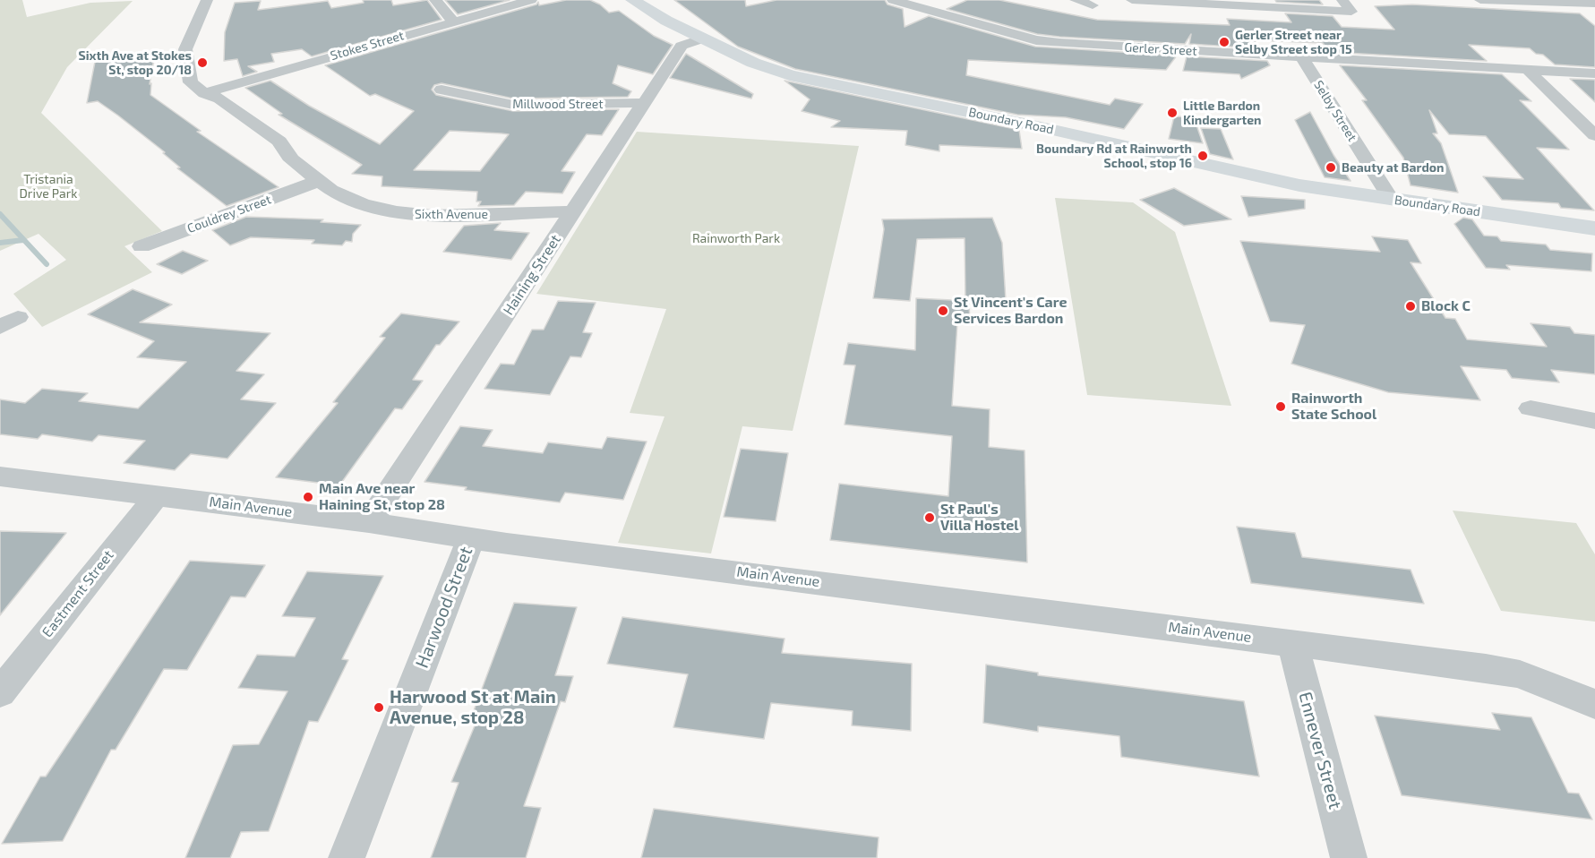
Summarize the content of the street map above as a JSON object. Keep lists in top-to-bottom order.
{
  "streets": {
    "main road": ["Boundary Road"],
    "street": [
      "Stokes Street",
      "Gerler Street",
      "Millwood Street",
      "Selby Street",
      "Couldrey Street",
      "Sixth Avenue",
      "Haining Street",
      "Main Avenue",
      "Eastment Street",
      "Harwood Street",
      "Ennever Street"
    ]
  },
  "crossings": [
    ["Stokes Street", "Sixth Avenue"],
    ["Gerler Street", "Selby Street"],
    ["Millwood Street", "Haining Street"],
    ["Selby Street", "Boundary Road"],
    ["Boundary Road", "Haining Street"],
    ["Couldrey Street", "Sixth Avenue"],
    ["Sixth Avenue", "Haining Street"],
    ["Haining Street", "Main Avenue"],
    ["Main Avenue", "Eastment Street"],
    ["Main Avenue", "Harwood Street"],
    ["Main Avenue", "Ennever Street"]
  ],
  "parks": ["Tristania Drive Park", "Rainworth Park"],
  "places": [
    "Gerler Street near Selby Street stop 15",
    "Sixth Ave at Stokes St, stop 20/18",
    "Little Bardon Kindergarten",
    "Boundary Rd at Rainworth School, stop 16",
    "Beauty at Bardon",
    "Block C",
    "St Vincent's Care Services Bardon",
    "Rainworth State School",
    "Main Ave near Haining St, stop 28",
    "St Paul's Villa Hostel",
    "Harwood St at Main Avenue, stop 28"
  ]
}
